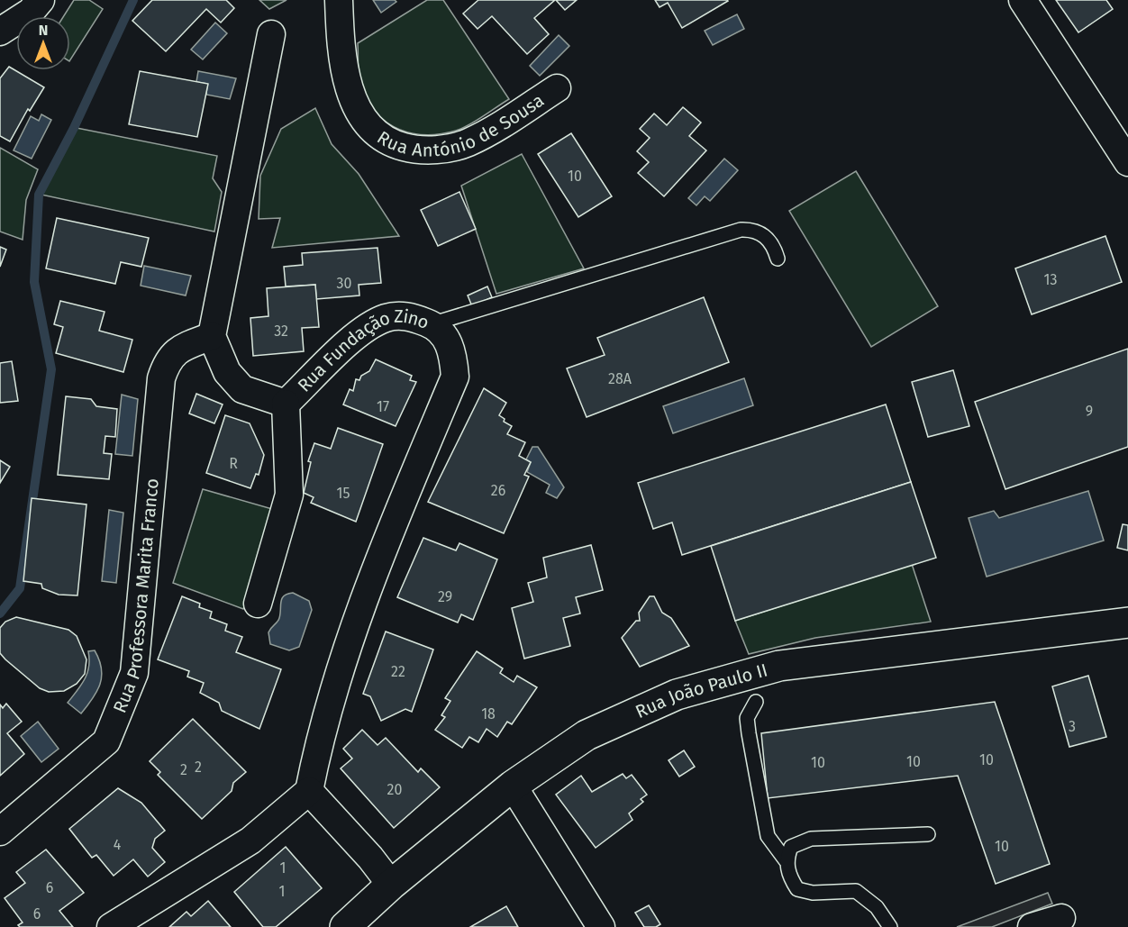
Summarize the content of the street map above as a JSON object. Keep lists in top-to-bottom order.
{
  "streets": {
    "street": [
      "Rua António de Sousa",
      "Rua Fundação Zino",
      "Rua Professora Marita Franco",
      "Rua João Paulo II"
    ]
  },
  "crossings": [
    ["Rua Fundação Zino", "Rua Professora Marita Franco"]
  ],
  "house_numbers": [
    "10",
    "13",
    "30",
    "32",
    "28A",
    "17",
    "9",
    "R",
    "26",
    "15",
    "29",
    "22",
    "18",
    "3",
    "10",
    "10",
    "10",
    "2",
    "2",
    "20",
    "4",
    "10",
    "1",
    "6",
    "1",
    "6"
  ],
  "north": "top"
}
